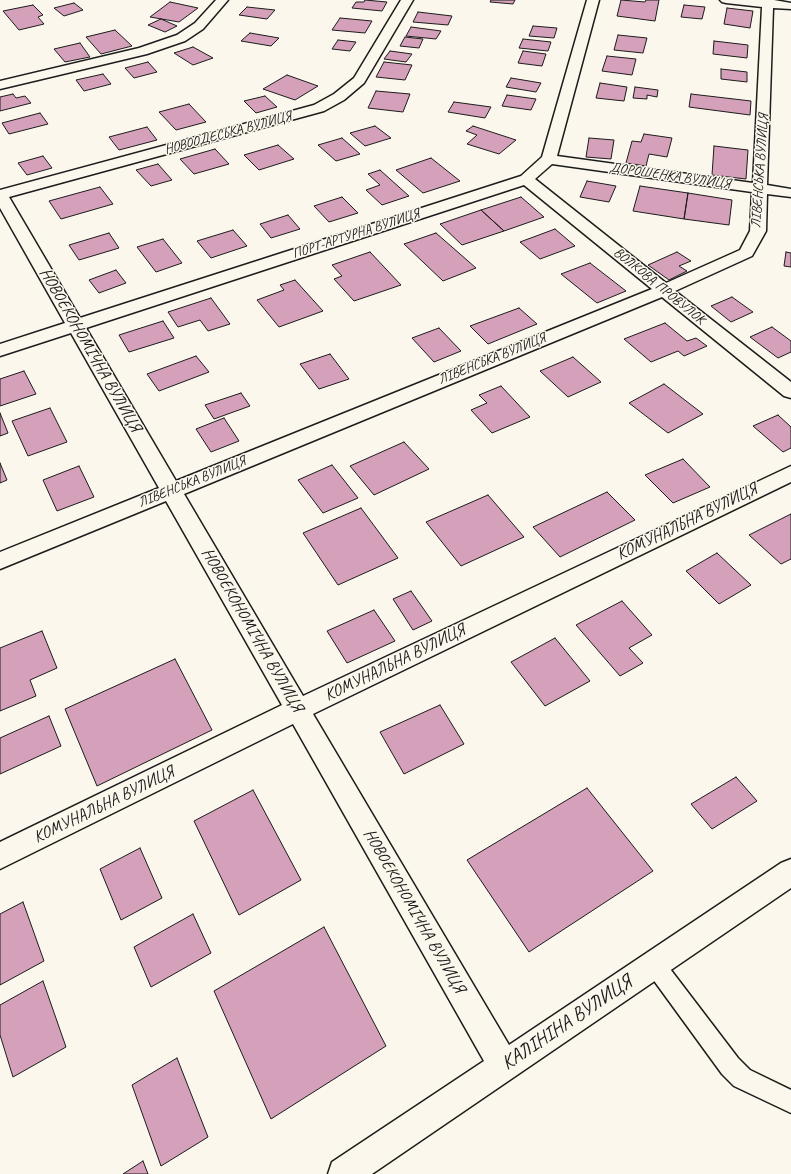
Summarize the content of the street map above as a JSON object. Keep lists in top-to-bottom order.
{
  "streets": {
    "street": [
      "НОВООДЕСЬКА ВУЛИЦЯ",
      "ЛІВЕНСЬКА ВУЛИЦЯ",
      "ДОРОШЕНКА ВУЛИЦЯ",
      "ПОРТ-АРТУРНА ВУЛИЦЯ",
      "ВОЛКОВА ПРОВУЛОК",
      "НОВОЕКОНОМІЧНА ВУЛИЦЯ",
      "КОМУНАЛЬНА ВУЛИЦЯ",
      "КАЛІНІНА ВУЛИЦЯ"
    ]
  },
  "crossings": [
    ["НОВООДЕСЬКА ВУЛИЦЯ", "НОВОЕКОНОМІЧНА ВУЛИЦЯ"],
    ["ЛІВЕНСЬКА ВУЛИЦЯ", "ДОРОШЕНКА ВУЛИЦЯ"],
    ["ЛІВЕНСЬКА ВУЛИЦЯ", "ВОЛКОВА ПРОВУЛОК"],
    ["ЛІВЕНСЬКА ВУЛИЦЯ", "НОВОЕКОНОМІЧНА ВУЛИЦЯ"],
    ["ДОРОШЕНКА ВУЛИЦЯ", "ПОРТ-АРТУРНА ВУЛИЦЯ"],
    ["ПОРТ-АРТУРНА ВУЛИЦЯ", "ВОЛКОВА ПРОВУЛОК"],
    ["ПОРТ-АРТУРНА ВУЛИЦЯ", "НОВОЕКОНОМІЧНА ВУЛИЦЯ"],
    ["НОВОЕКОНОМІЧНА ВУЛИЦЯ", "КОМУНАЛЬНА ВУЛИЦЯ"],
    ["НОВОЕКОНОМІЧНА ВУЛИЦЯ", "КАЛІНІНА ВУЛИЦЯ"]
  ]
}
